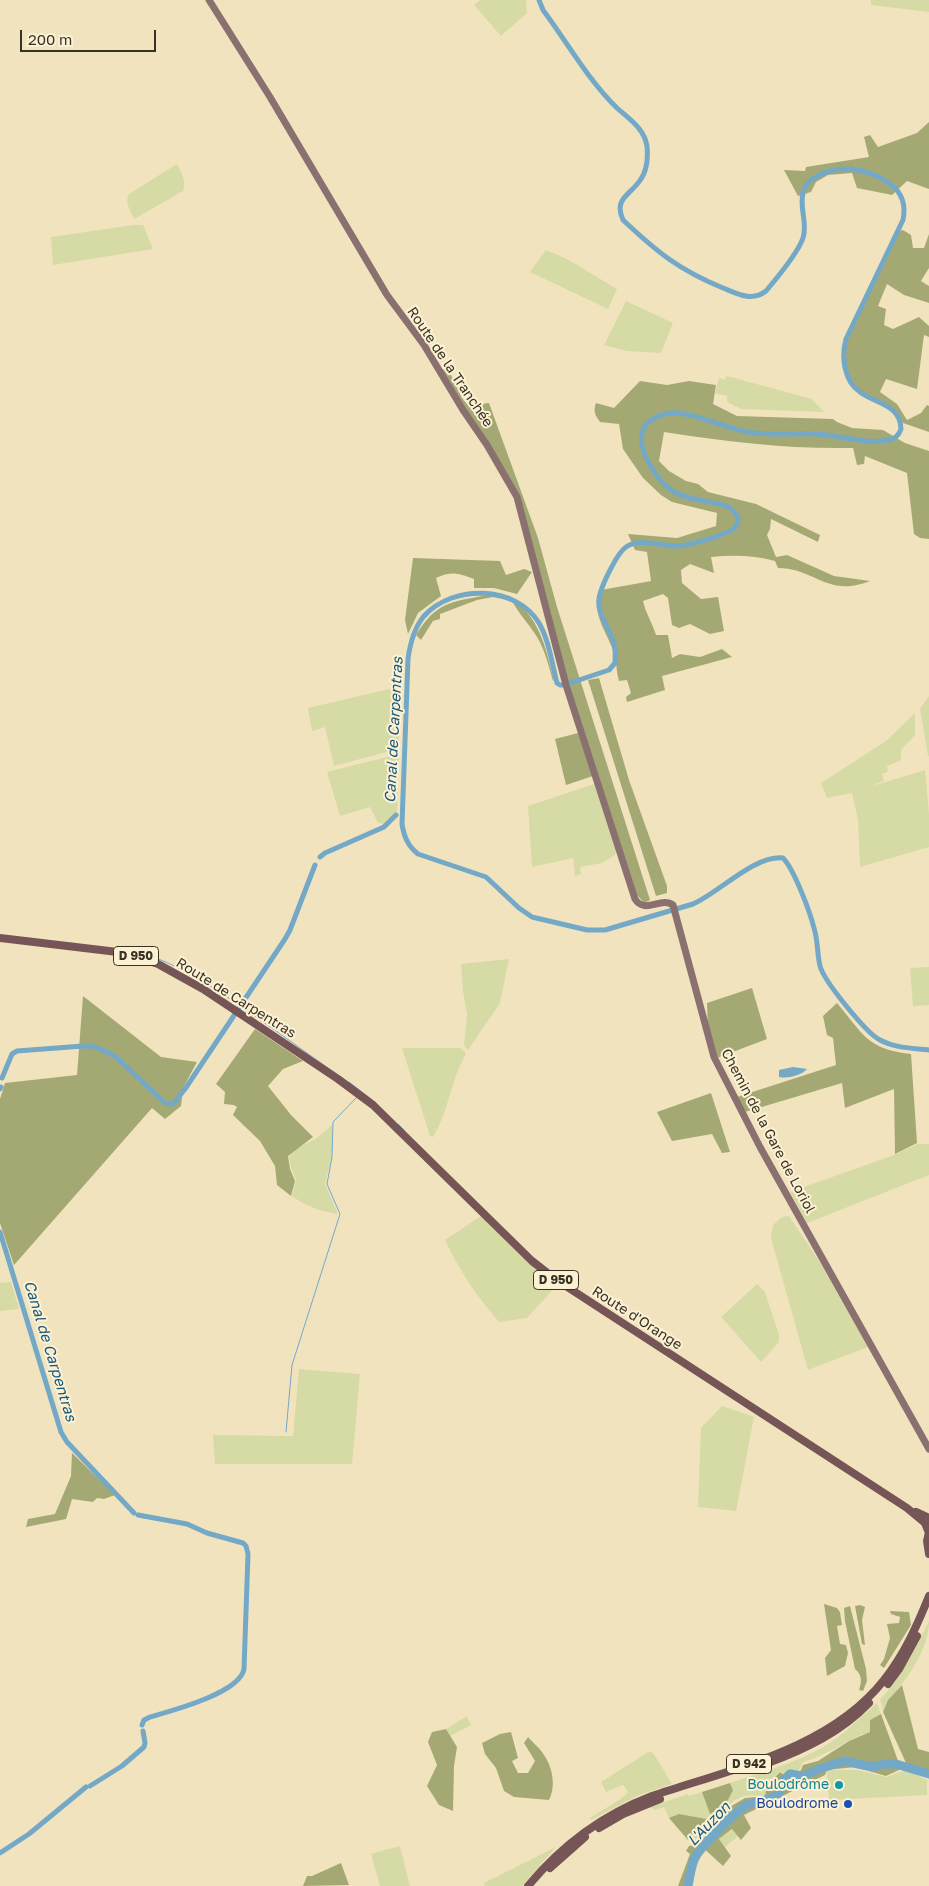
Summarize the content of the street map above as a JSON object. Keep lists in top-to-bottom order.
{
  "streets": {
    "main road": [
      "D 950",
      "Route de Carpentras",
      "Route d'Orange",
      "D 942"
    ],
    "street": ["Route de la Tranchée", "Chemin de la Gare de Loriol"]
  },
  "crossings": [
    ["Route de la Tranchée", "Chemin de la Gare de Loriol"],
    ["D 950", "Route d'Orange"],
    ["Route de Carpentras", "Route d'Orange"]
  ],
  "water": ["Canal de Carpentras", "L'Auzon"],
  "places": ["Boulodrôme", "Boulodrome"],
  "scale_bar": "200 m"
}
